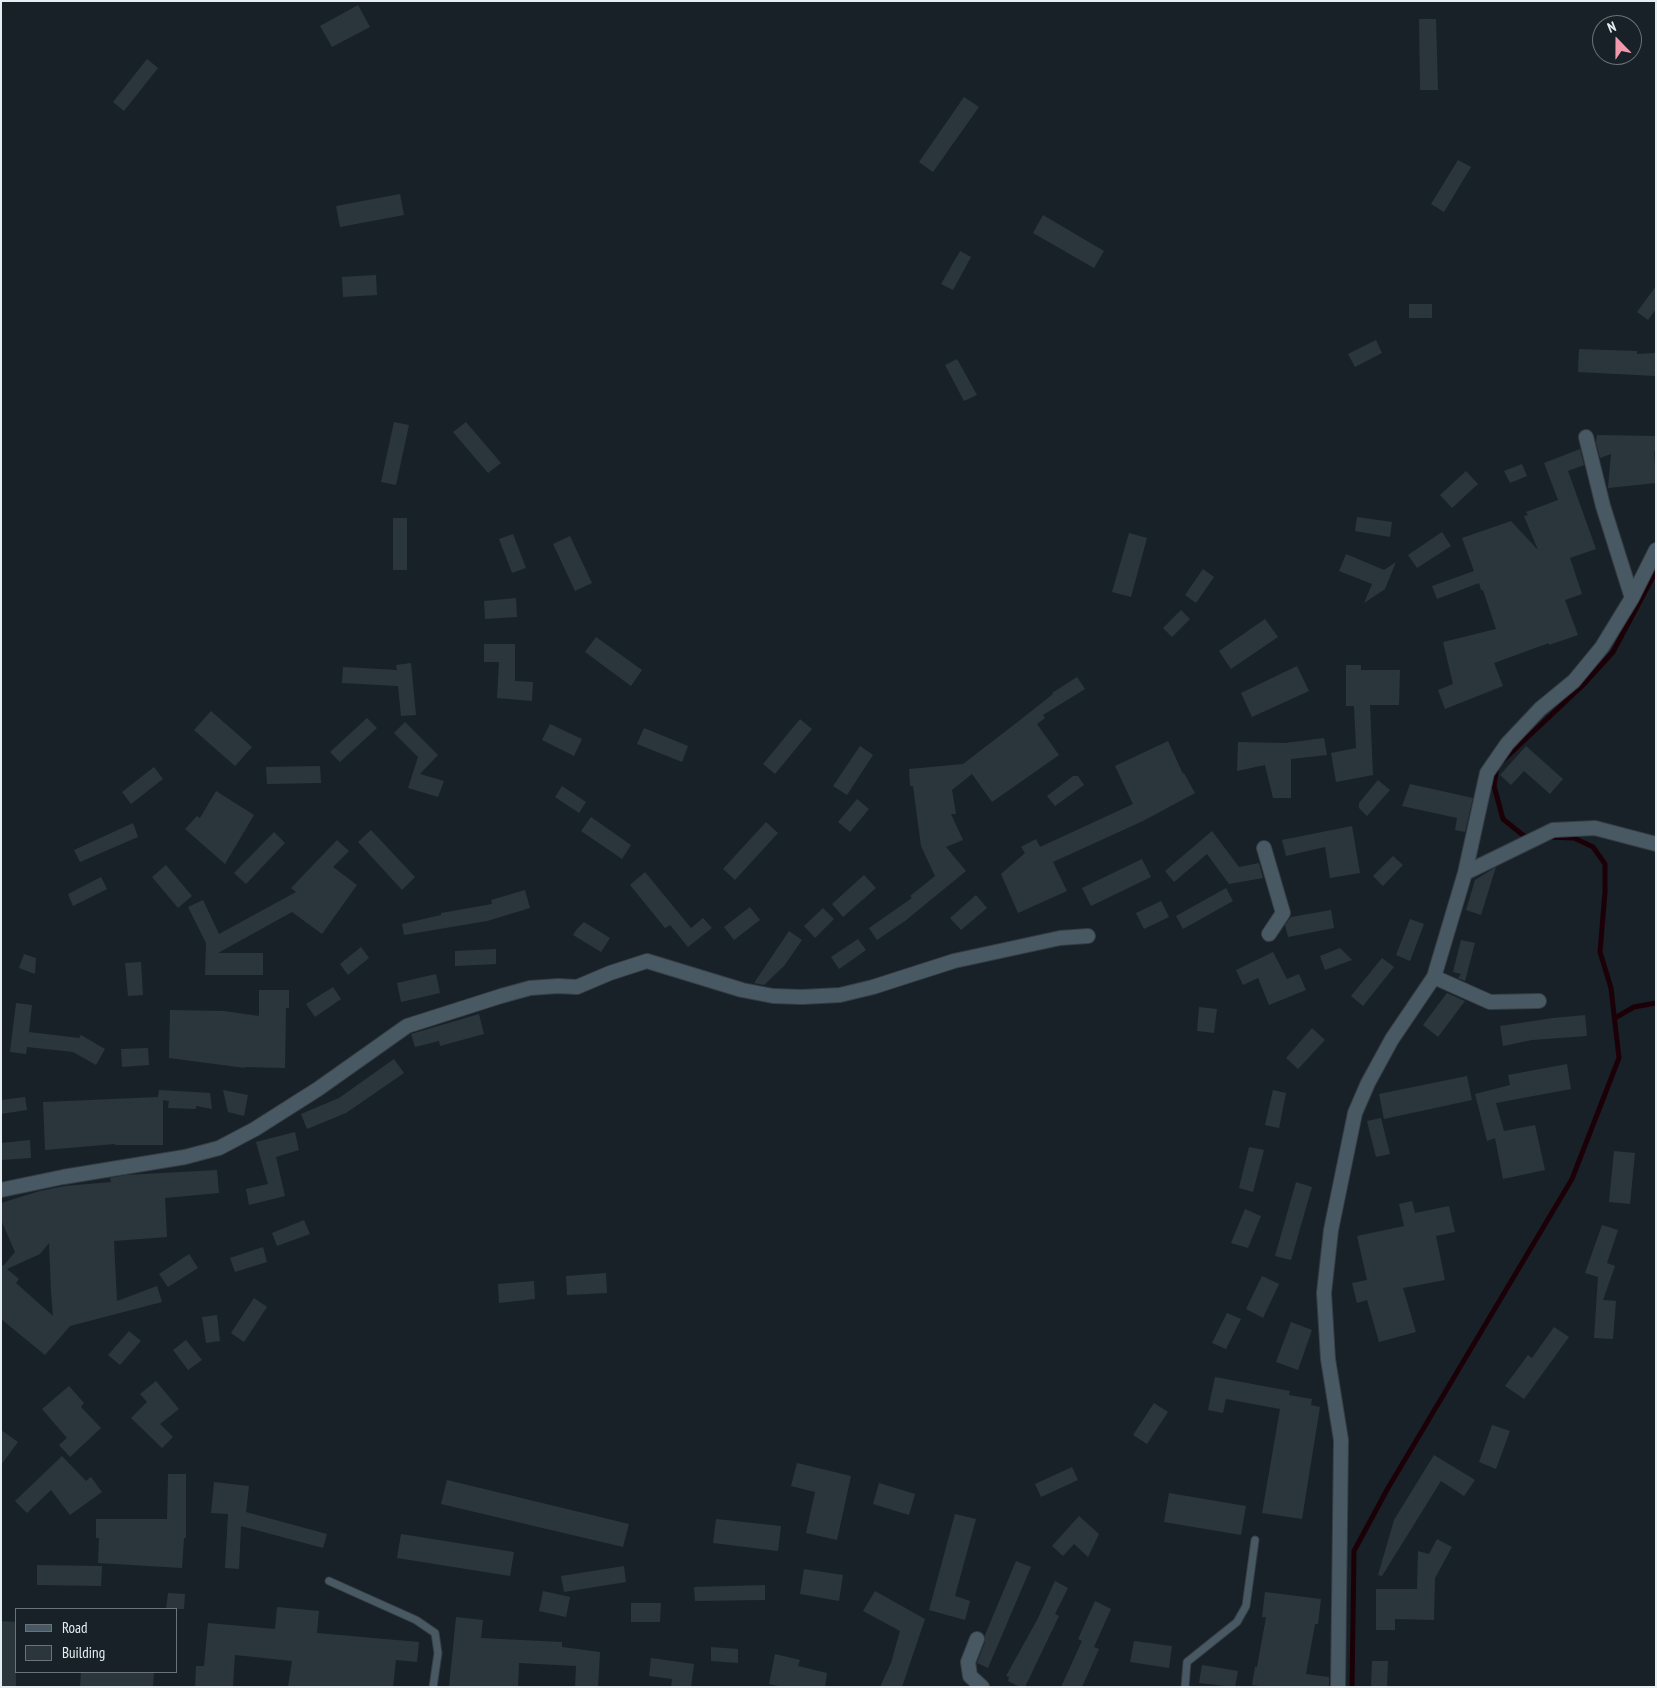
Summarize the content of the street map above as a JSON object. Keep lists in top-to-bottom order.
{
  "legend": ["Road", "Building"],
  "north": "top"
}
